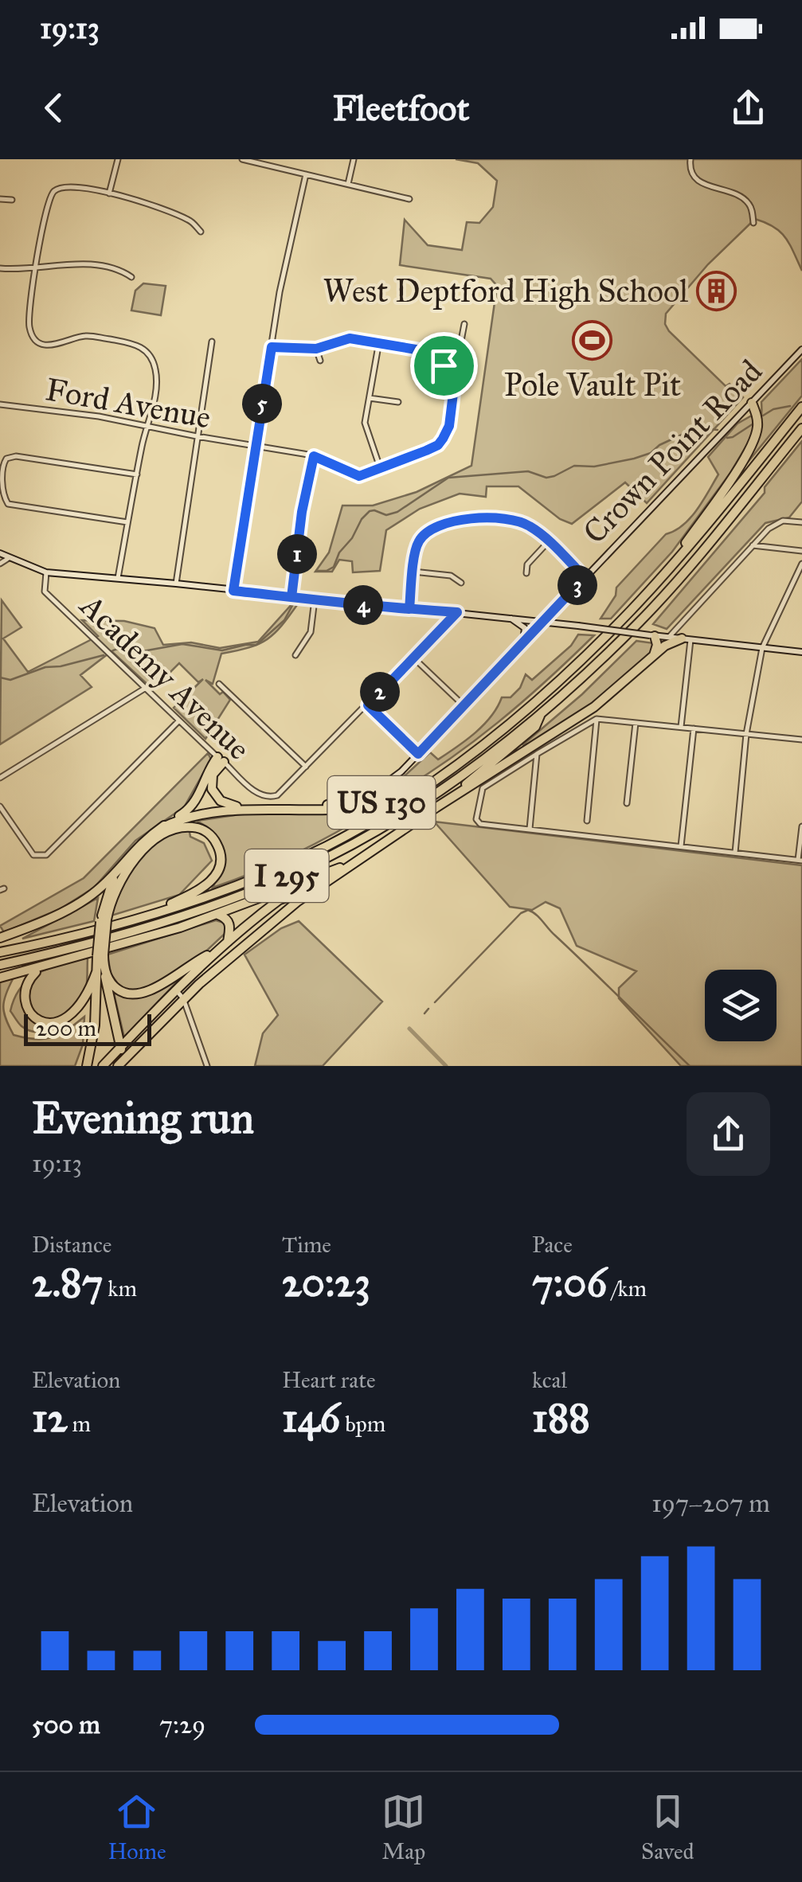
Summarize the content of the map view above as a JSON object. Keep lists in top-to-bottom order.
{
  "streets": {
    "highway": ["US 130", "I 295"],
    "main road": ["Crown Point Road"],
    "street": ["Ford Avenue", "Academy Avenue"]
  },
  "crossings": [
    ["US 130", "I 295"]
  ],
  "places": {
    "building": ["West Deptford High School"],
    "sports": ["Pole Vault Pit"]
  },
  "scale_bar": "200 m",
  "page": {
    "status": "19:13",
    "header": "Fleetfoot",
    "pins": [
      "5",
      "1",
      "3",
      "4",
      "2"
    ],
    "scale": "200 m",
    "heading": ["Evening run", "19:13"],
    "stats": [
      ["Distance", "2.87 km"],
      ["Time", "20:23"],
      ["Pace", "7:06 /km"],
      ["Elevation", "12 m"],
      ["Heart rate", "146 bpm"],
      ["kcal", "188"]
    ],
    "chart": ["Elevation", "197–207 m"],
    "list": [
      {
        "name": "500 m",
        "note": "7:29"
      }
    ],
    "tabs": ["Home", "Map", "Saved"]
  }
}
